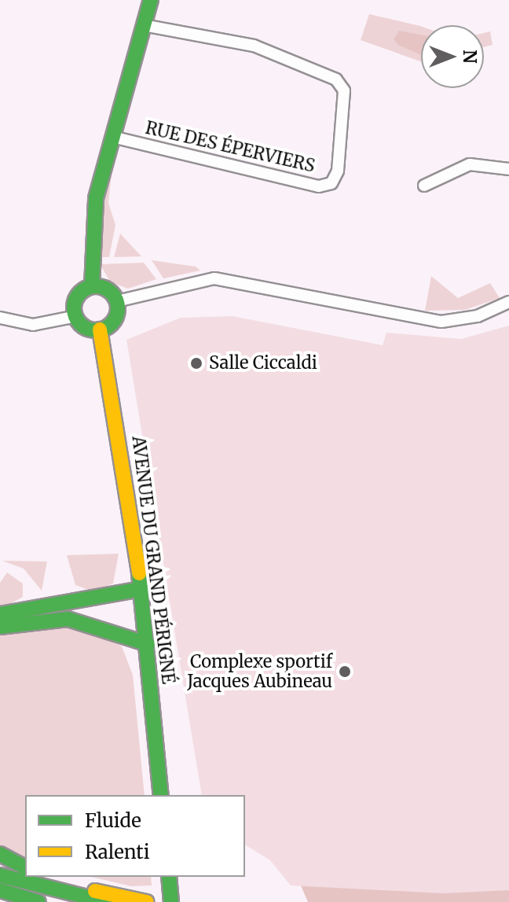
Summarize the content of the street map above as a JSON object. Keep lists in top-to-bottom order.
{
  "streets": {
    "street": ["RUE DES ÉPERVIERS", "AVENUE DU GRAND PÉRIGNÉ"]
  },
  "places": ["Salle Ciccaldi", "Complexe sportif Jacques Aubineau"],
  "legend": ["Fluide", "Ralenti"],
  "north": "right"
}
